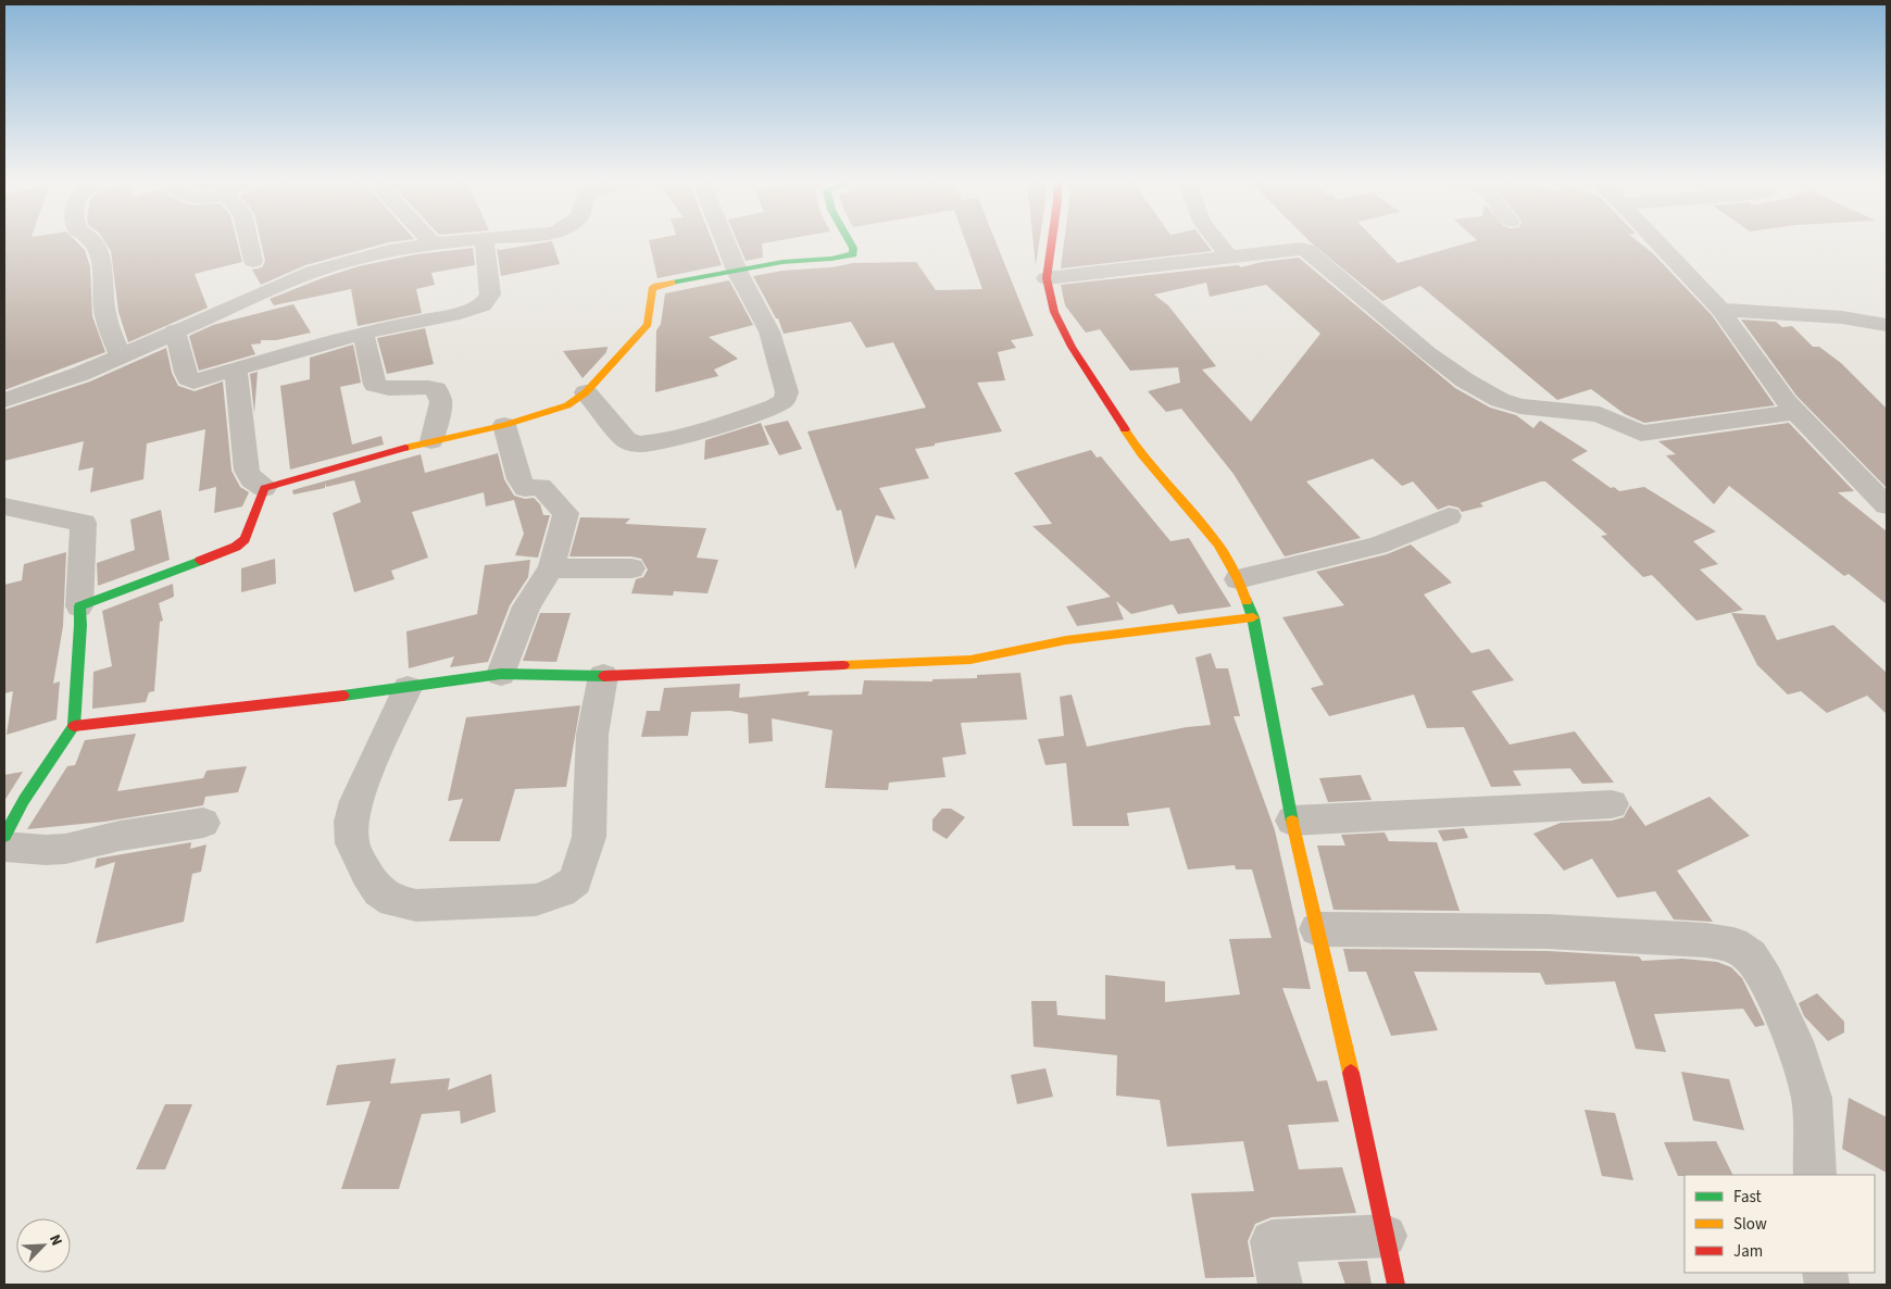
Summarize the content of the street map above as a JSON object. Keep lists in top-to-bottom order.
{
  "legend": ["Fast", "Slow", "Jam"],
  "north": "top right"
}
